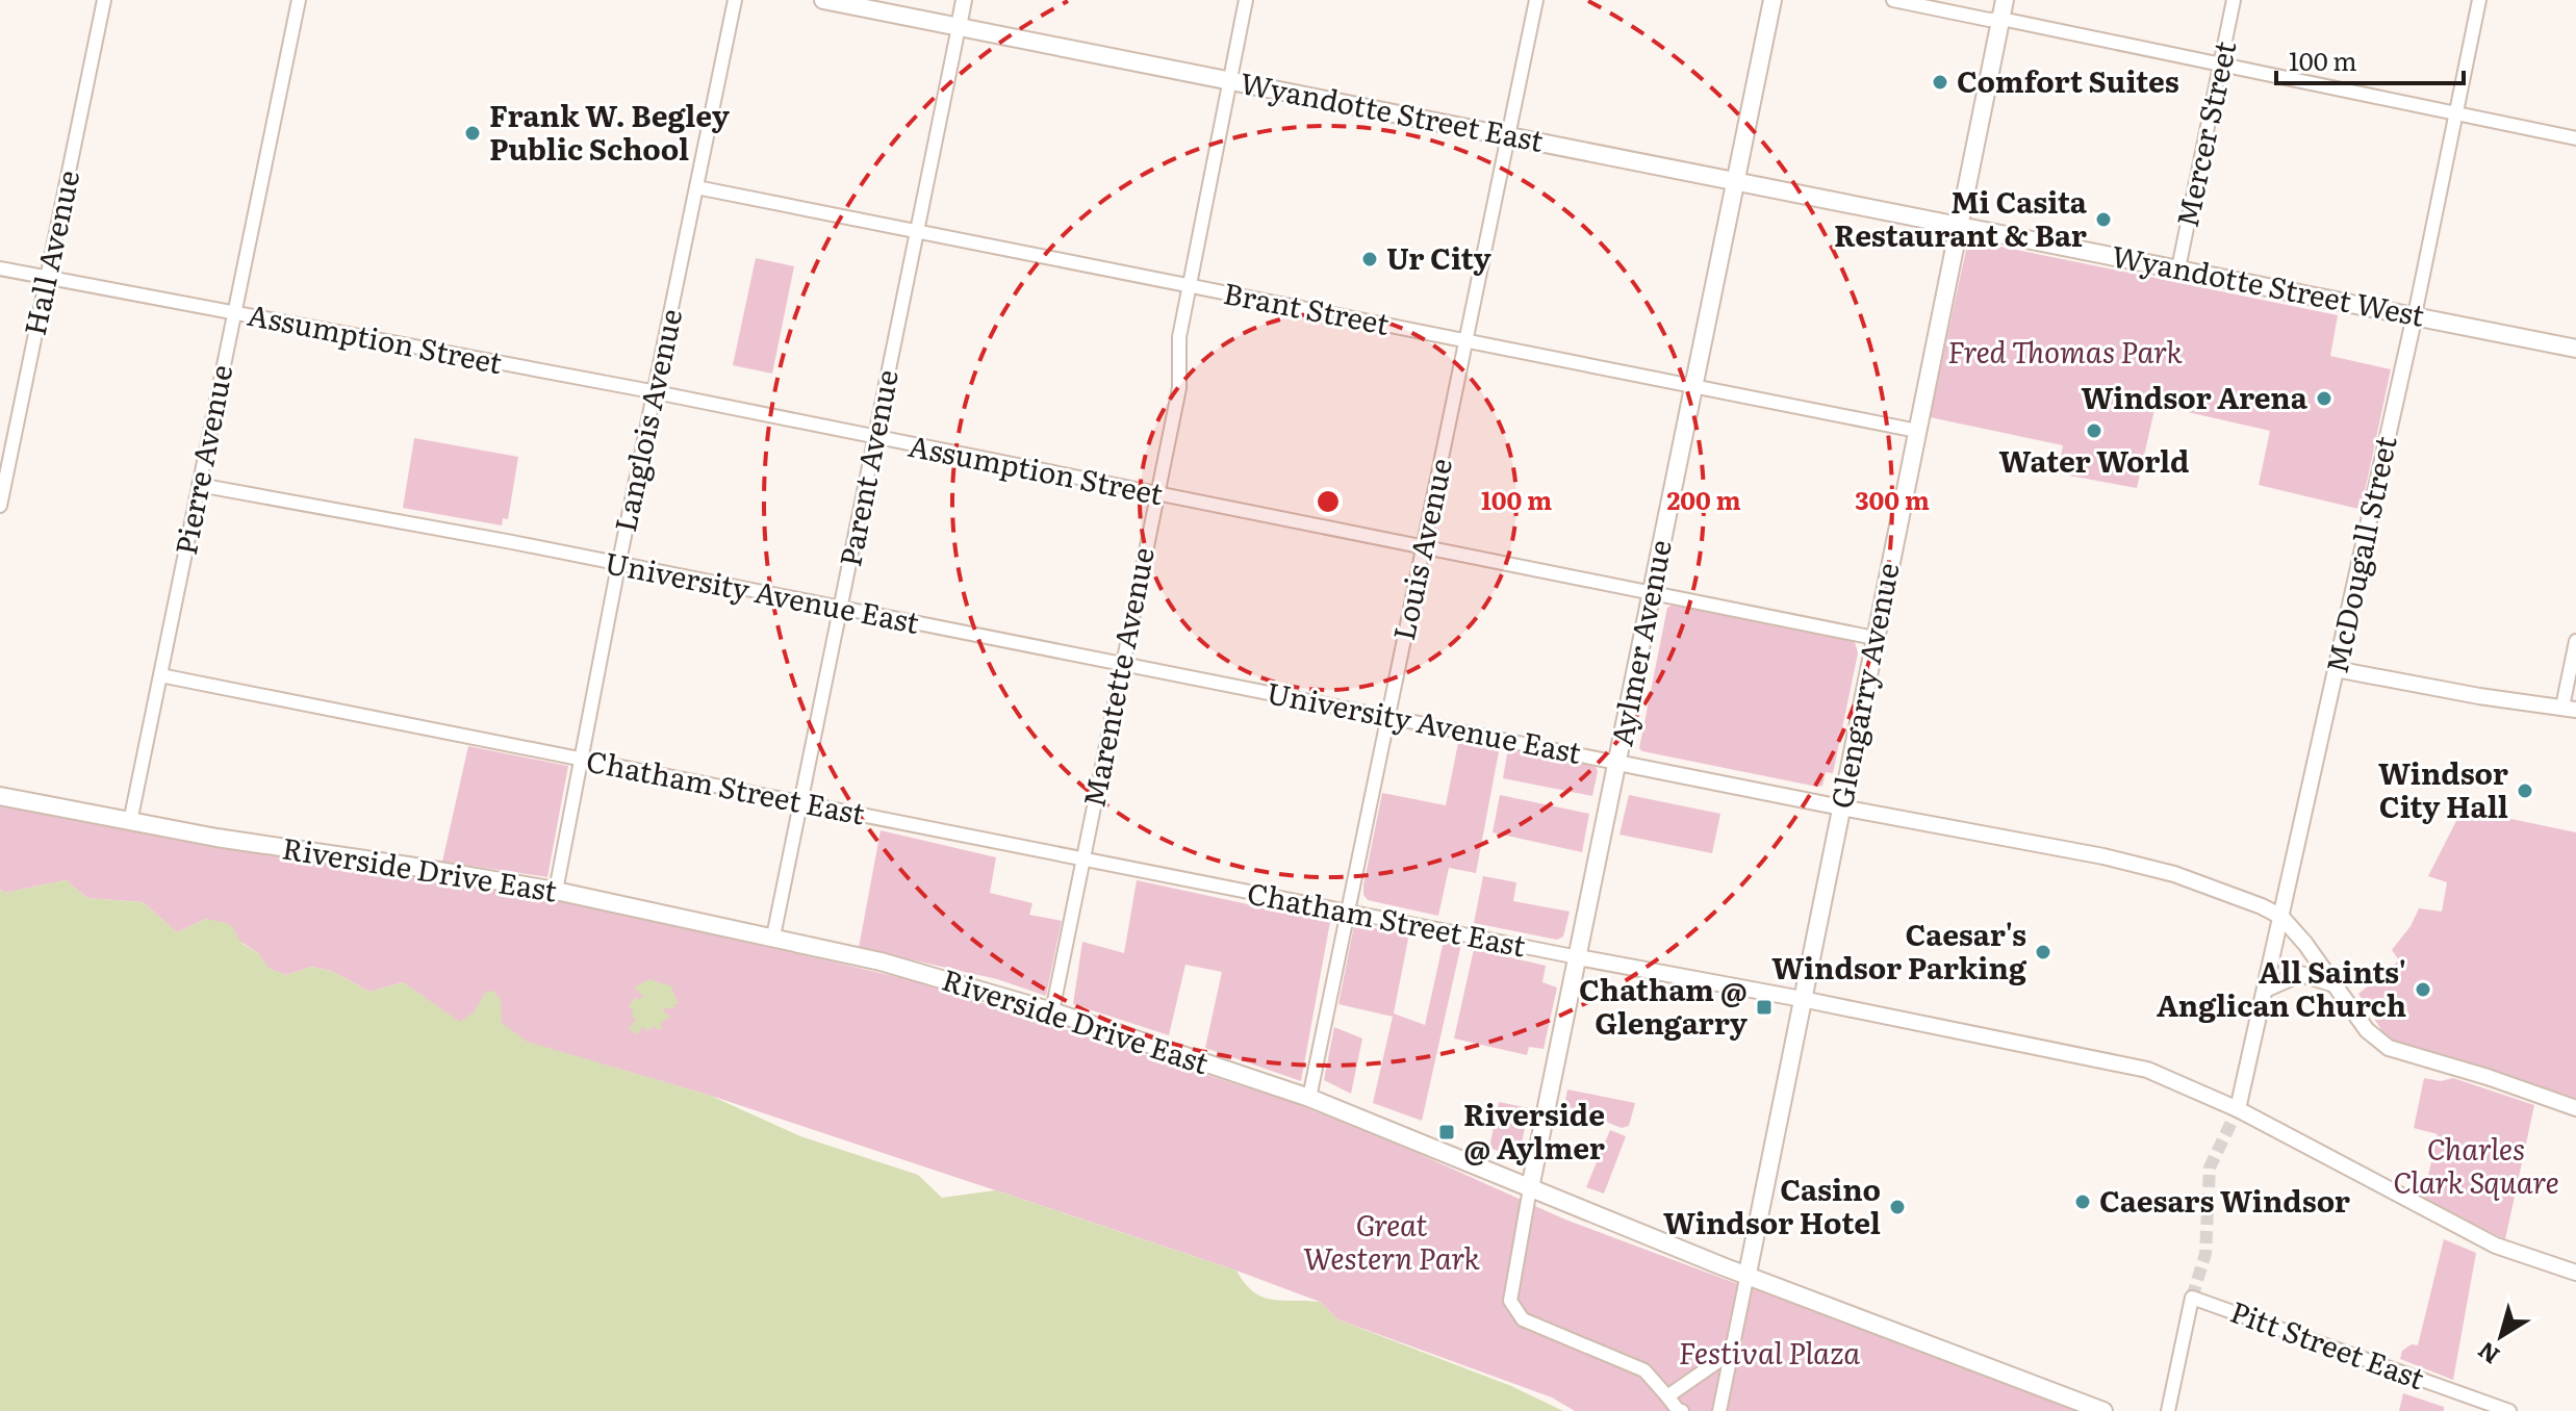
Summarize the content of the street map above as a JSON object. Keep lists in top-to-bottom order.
{
  "streets": {
    "main road": [
      "Wyandotte Street East",
      "Wyandotte Street West",
      "Aylmer Avenue",
      "Glengarry Avenue",
      "Riverside Drive East"
    ],
    "street": [
      "Mercer Street",
      "Hall Avenue",
      "Brant Street",
      "Assumption Street",
      "Langlois Avenue",
      "Pierre Avenue",
      "Parent Avenue",
      "Louis Avenue",
      "McDougall Street",
      "University Avenue East",
      "Marentette Avenue",
      "Chatham Street East",
      "Pitt Street East"
    ]
  },
  "crossings": [
    ["Wyandotte Street East", "Wyandotte Street West"],
    ["Wyandotte Street East", "Parent Avenue"],
    ["Wyandotte Street East", "Louis Avenue"],
    ["Wyandotte Street East", "Aylmer Avenue"],
    ["Wyandotte Street East", "Marentette Avenue"],
    ["Wyandotte Street East", "Glengarry Avenue"],
    ["Mercer Street", "Wyandotte Street West"],
    ["Hall Avenue", "Assumption Street"],
    ["Wyandotte Street West", "McDougall Street"],
    ["Wyandotte Street West", "Glengarry Avenue"],
    ["Brant Street", "Langlois Avenue"],
    ["Brant Street", "Parent Avenue"],
    ["Brant Street", "Louis Avenue"],
    ["Brant Street", "Aylmer Avenue"],
    ["Brant Street", "Marentette Avenue"],
    ["Brant Street", "Glengarry Avenue"],
    ["Assumption Street", "Langlois Avenue"],
    ["Assumption Street", "Pierre Avenue"],
    ["Assumption Street", "Parent Avenue"],
    ["Assumption Street", "Louis Avenue"],
    ["Assumption Street", "Aylmer Avenue"],
    ["Assumption Street", "Marentette Avenue"],
    ["Assumption Street", "Glengarry Avenue"],
    ["Langlois Avenue", "University Avenue East"],
    ["Langlois Avenue", "Chatham Street East"],
    ["Langlois Avenue", "Riverside Drive East"],
    ["Pierre Avenue", "University Avenue East"],
    ["Pierre Avenue", "Chatham Street East"],
    ["Pierre Avenue", "Riverside Drive East"],
    ["Parent Avenue", "University Avenue East"],
    ["Parent Avenue", "Chatham Street East"],
    ["Parent Avenue", "Riverside Drive East"],
    ["Louis Avenue", "University Avenue East"],
    ["Louis Avenue", "Chatham Street East"],
    ["Louis Avenue", "Riverside Drive East"],
    ["McDougall Street", "University Avenue East"],
    ["McDougall Street", "Chatham Street East"],
    ["University Avenue East", "Aylmer Avenue"],
    ["University Avenue East", "Marentette Avenue"],
    ["University Avenue East", "Glengarry Avenue"],
    ["Aylmer Avenue", "Chatham Street East"],
    ["Aylmer Avenue", "Riverside Drive East"],
    ["Marentette Avenue", "Chatham Street East"],
    ["Marentette Avenue", "Riverside Drive East"],
    ["Glengarry Avenue", "Chatham Street East"],
    ["Glengarry Avenue", "Riverside Drive East"]
  ],
  "parks": [
    "Fred Thomas Park",
    "Charles Clark Square",
    "Great Western Park",
    "Festival Plaza"
  ],
  "places": {
    "other": [
      "Comfort Suites",
      "Frank W. Begley Public School",
      "Mi Casita Restaurant & Bar",
      "Ur City",
      "Windsor Arena",
      "Water World",
      "Windsor City Hall",
      "Caesar's Windsor Parking",
      "All Saints' Anglican Church",
      "Caesars Windsor",
      "Casino Windsor Hotel"
    ],
    "transit": ["Chatham @ Glengarry", "Riverside @ Aylmer"]
  },
  "scale_bar": "100 m",
  "north": "bottom left",
  "rings": ["100 m", "200 m", "300 m"]
}
